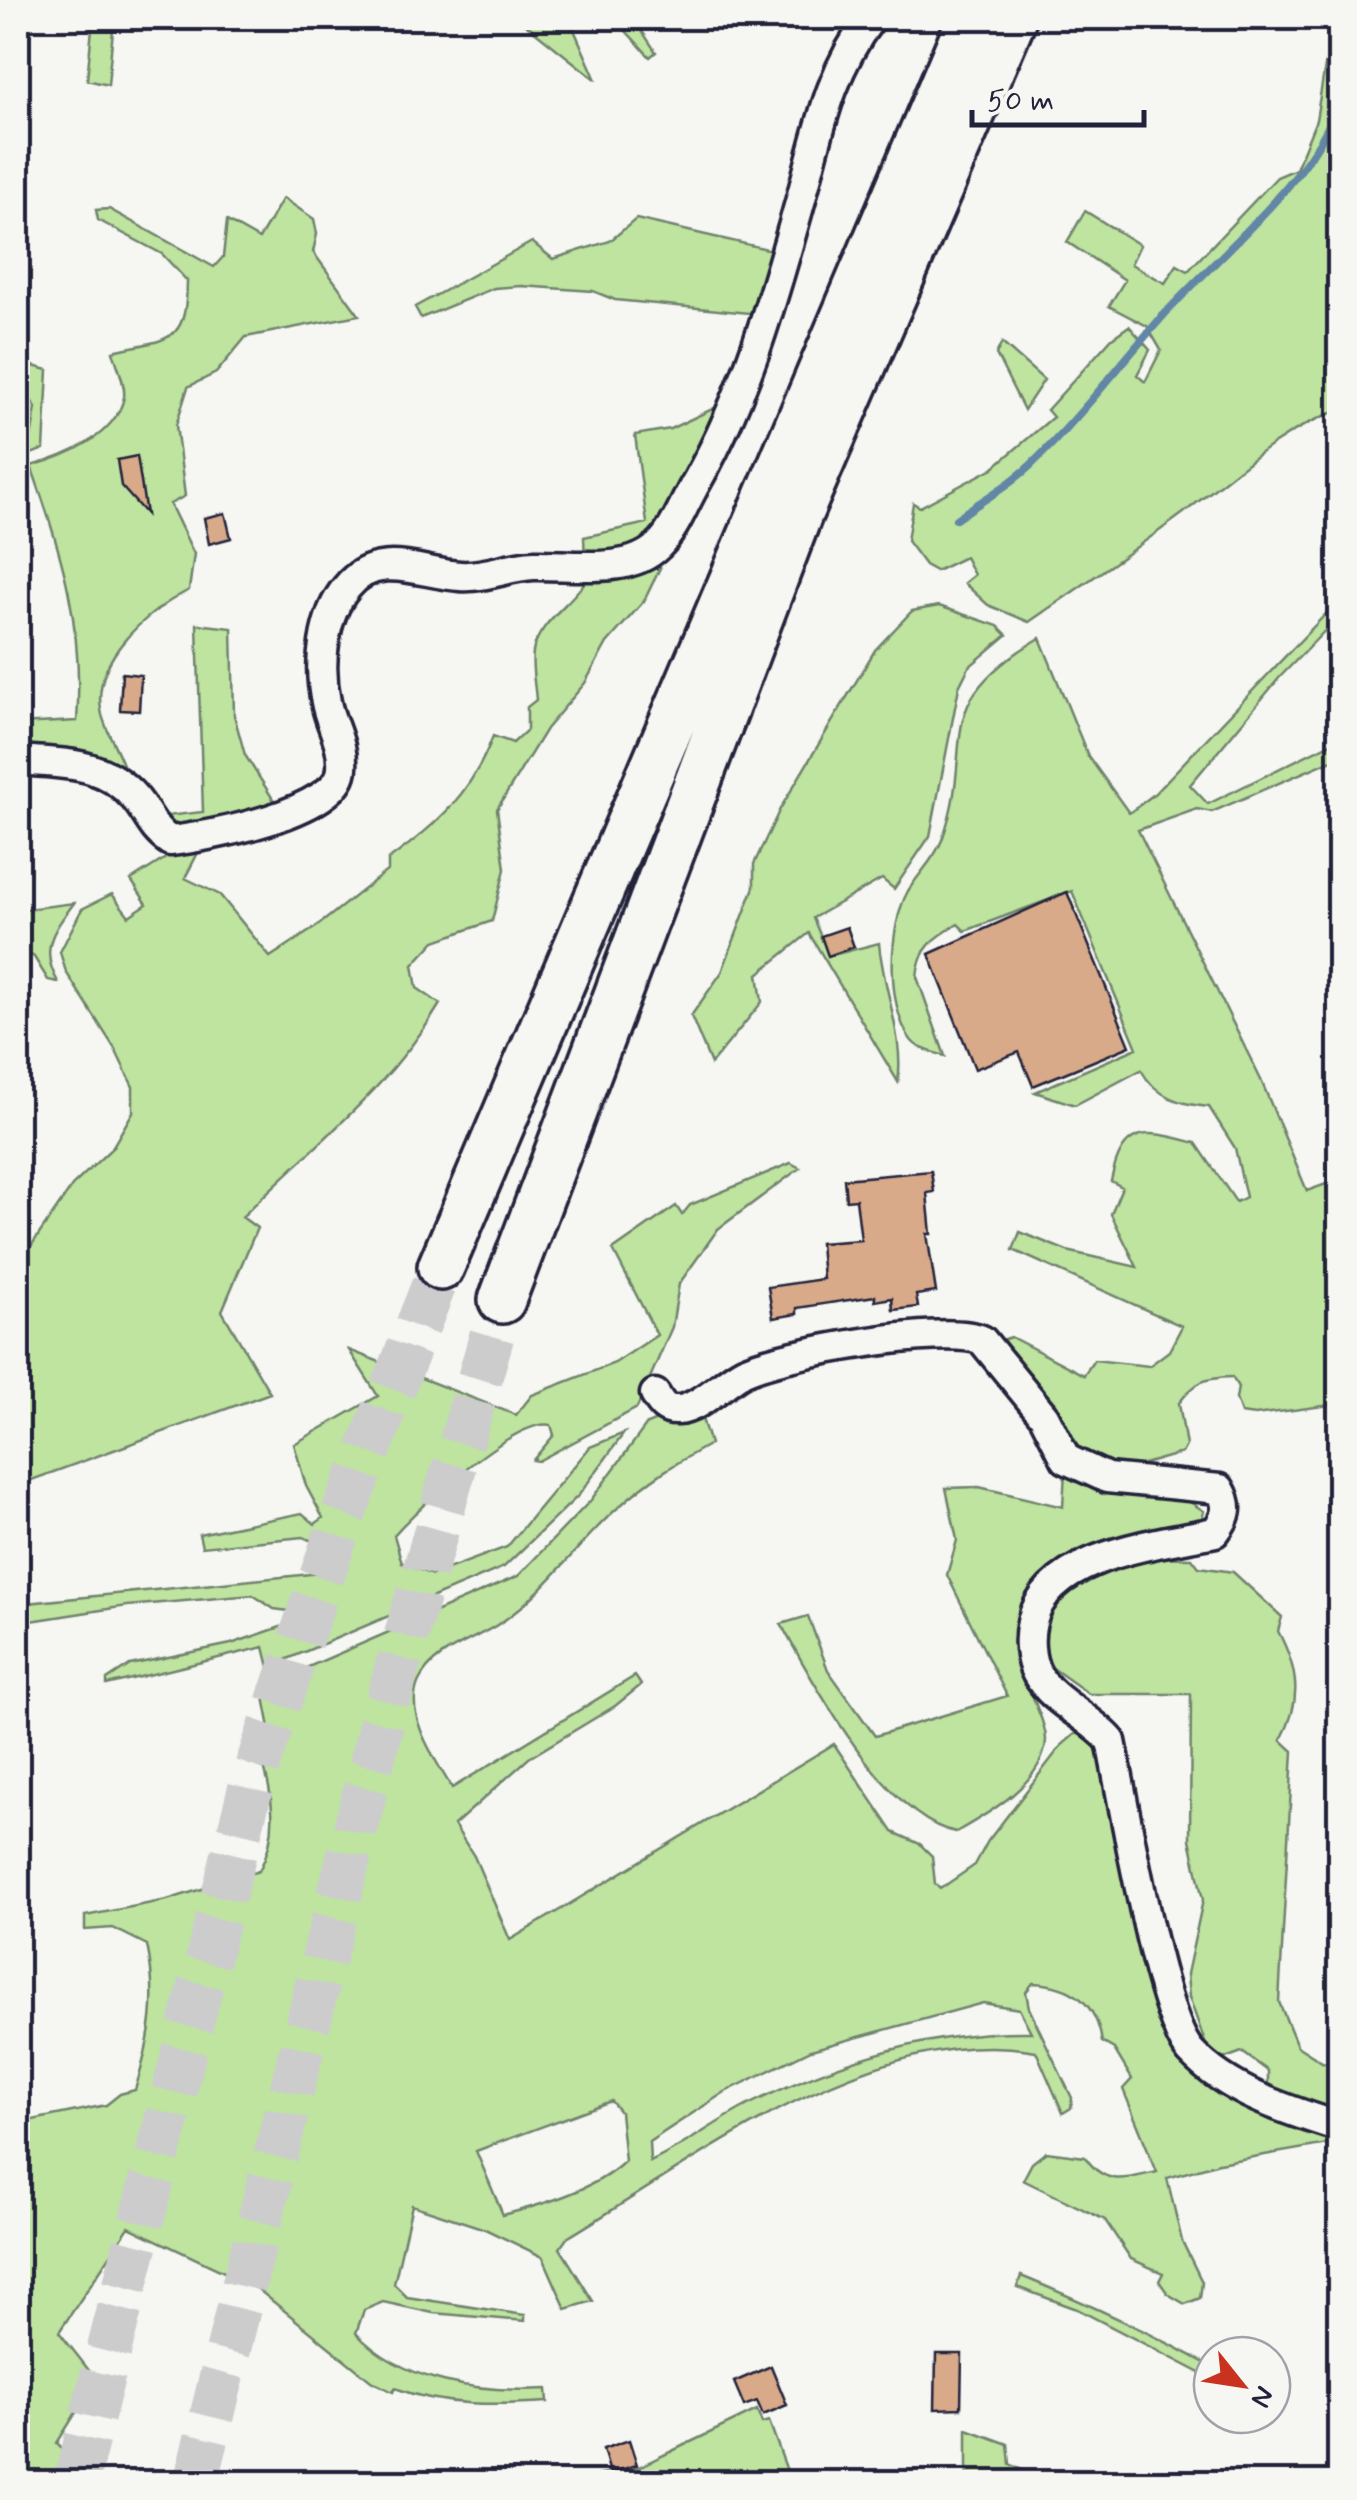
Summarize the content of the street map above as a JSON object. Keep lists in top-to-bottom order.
{
  "scale_bar": "50 m",
  "north": "bottom right"
}
